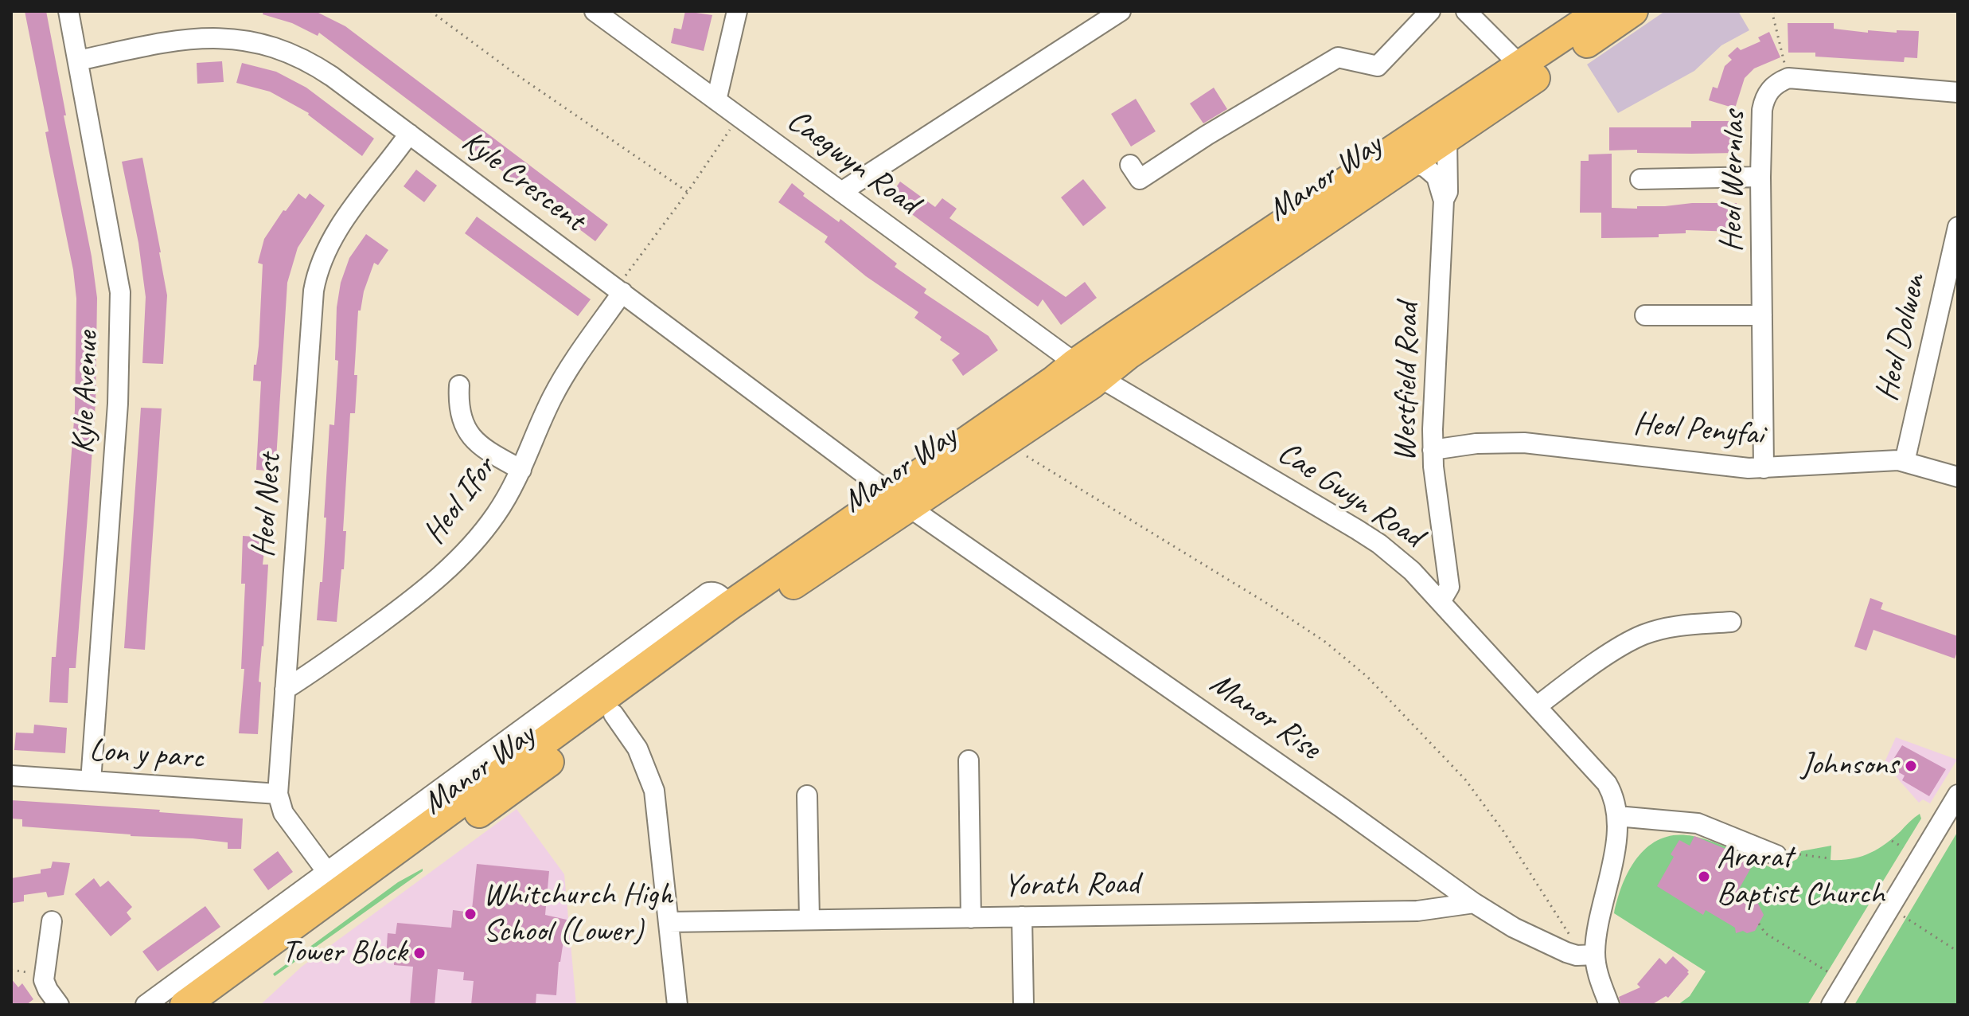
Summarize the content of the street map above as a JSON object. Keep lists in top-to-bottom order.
{
  "streets": {
    "highway": ["Manor Way"],
    "street": [
      "Caegwyn Road",
      "Kyle Crescent",
      "Heol Wernlas",
      "Heol Dolwen",
      "Westfield Road",
      "Kyle Avenue",
      "Heol Penyfai",
      "Cae Gwyn Road",
      "Heol Ifor",
      "Heol Nest",
      "Manor Rise",
      "Lon y parc",
      "Yorath Road"
    ]
  },
  "crossings": [
    ["Caegwyn Road", "Manor Way"],
    ["Caegwyn Road", "Cae Gwyn Road"],
    ["Manor Way", "Kyle Crescent"],
    ["Manor Way", "Westfield Road"],
    ["Manor Way", "Cae Gwyn Road"],
    ["Manor Way", "Heol Nest"],
    ["Manor Way", "Manor Rise"],
    ["Kyle Crescent", "Kyle Avenue"],
    ["Kyle Crescent", "Heol Ifor"],
    ["Kyle Crescent", "Heol Nest"],
    ["Kyle Crescent", "Manor Rise"],
    ["Heol Wernlas", "Heol Penyfai"],
    ["Heol Dolwen", "Heol Penyfai"],
    ["Westfield Road", "Heol Penyfai"],
    ["Westfield Road", "Cae Gwyn Road"],
    ["Kyle Avenue", "Lon y parc"],
    ["Cae Gwyn Road", "Manor Rise"],
    ["Heol Ifor", "Heol Nest"],
    ["Heol Nest", "Lon y parc"],
    ["Manor Rise", "Yorath Road"]
  ],
  "places": [
    "Johnsons",
    "Ararat Baptist Church",
    "Whitchurch High School (Lower)",
    "Tower Block"
  ]
}
